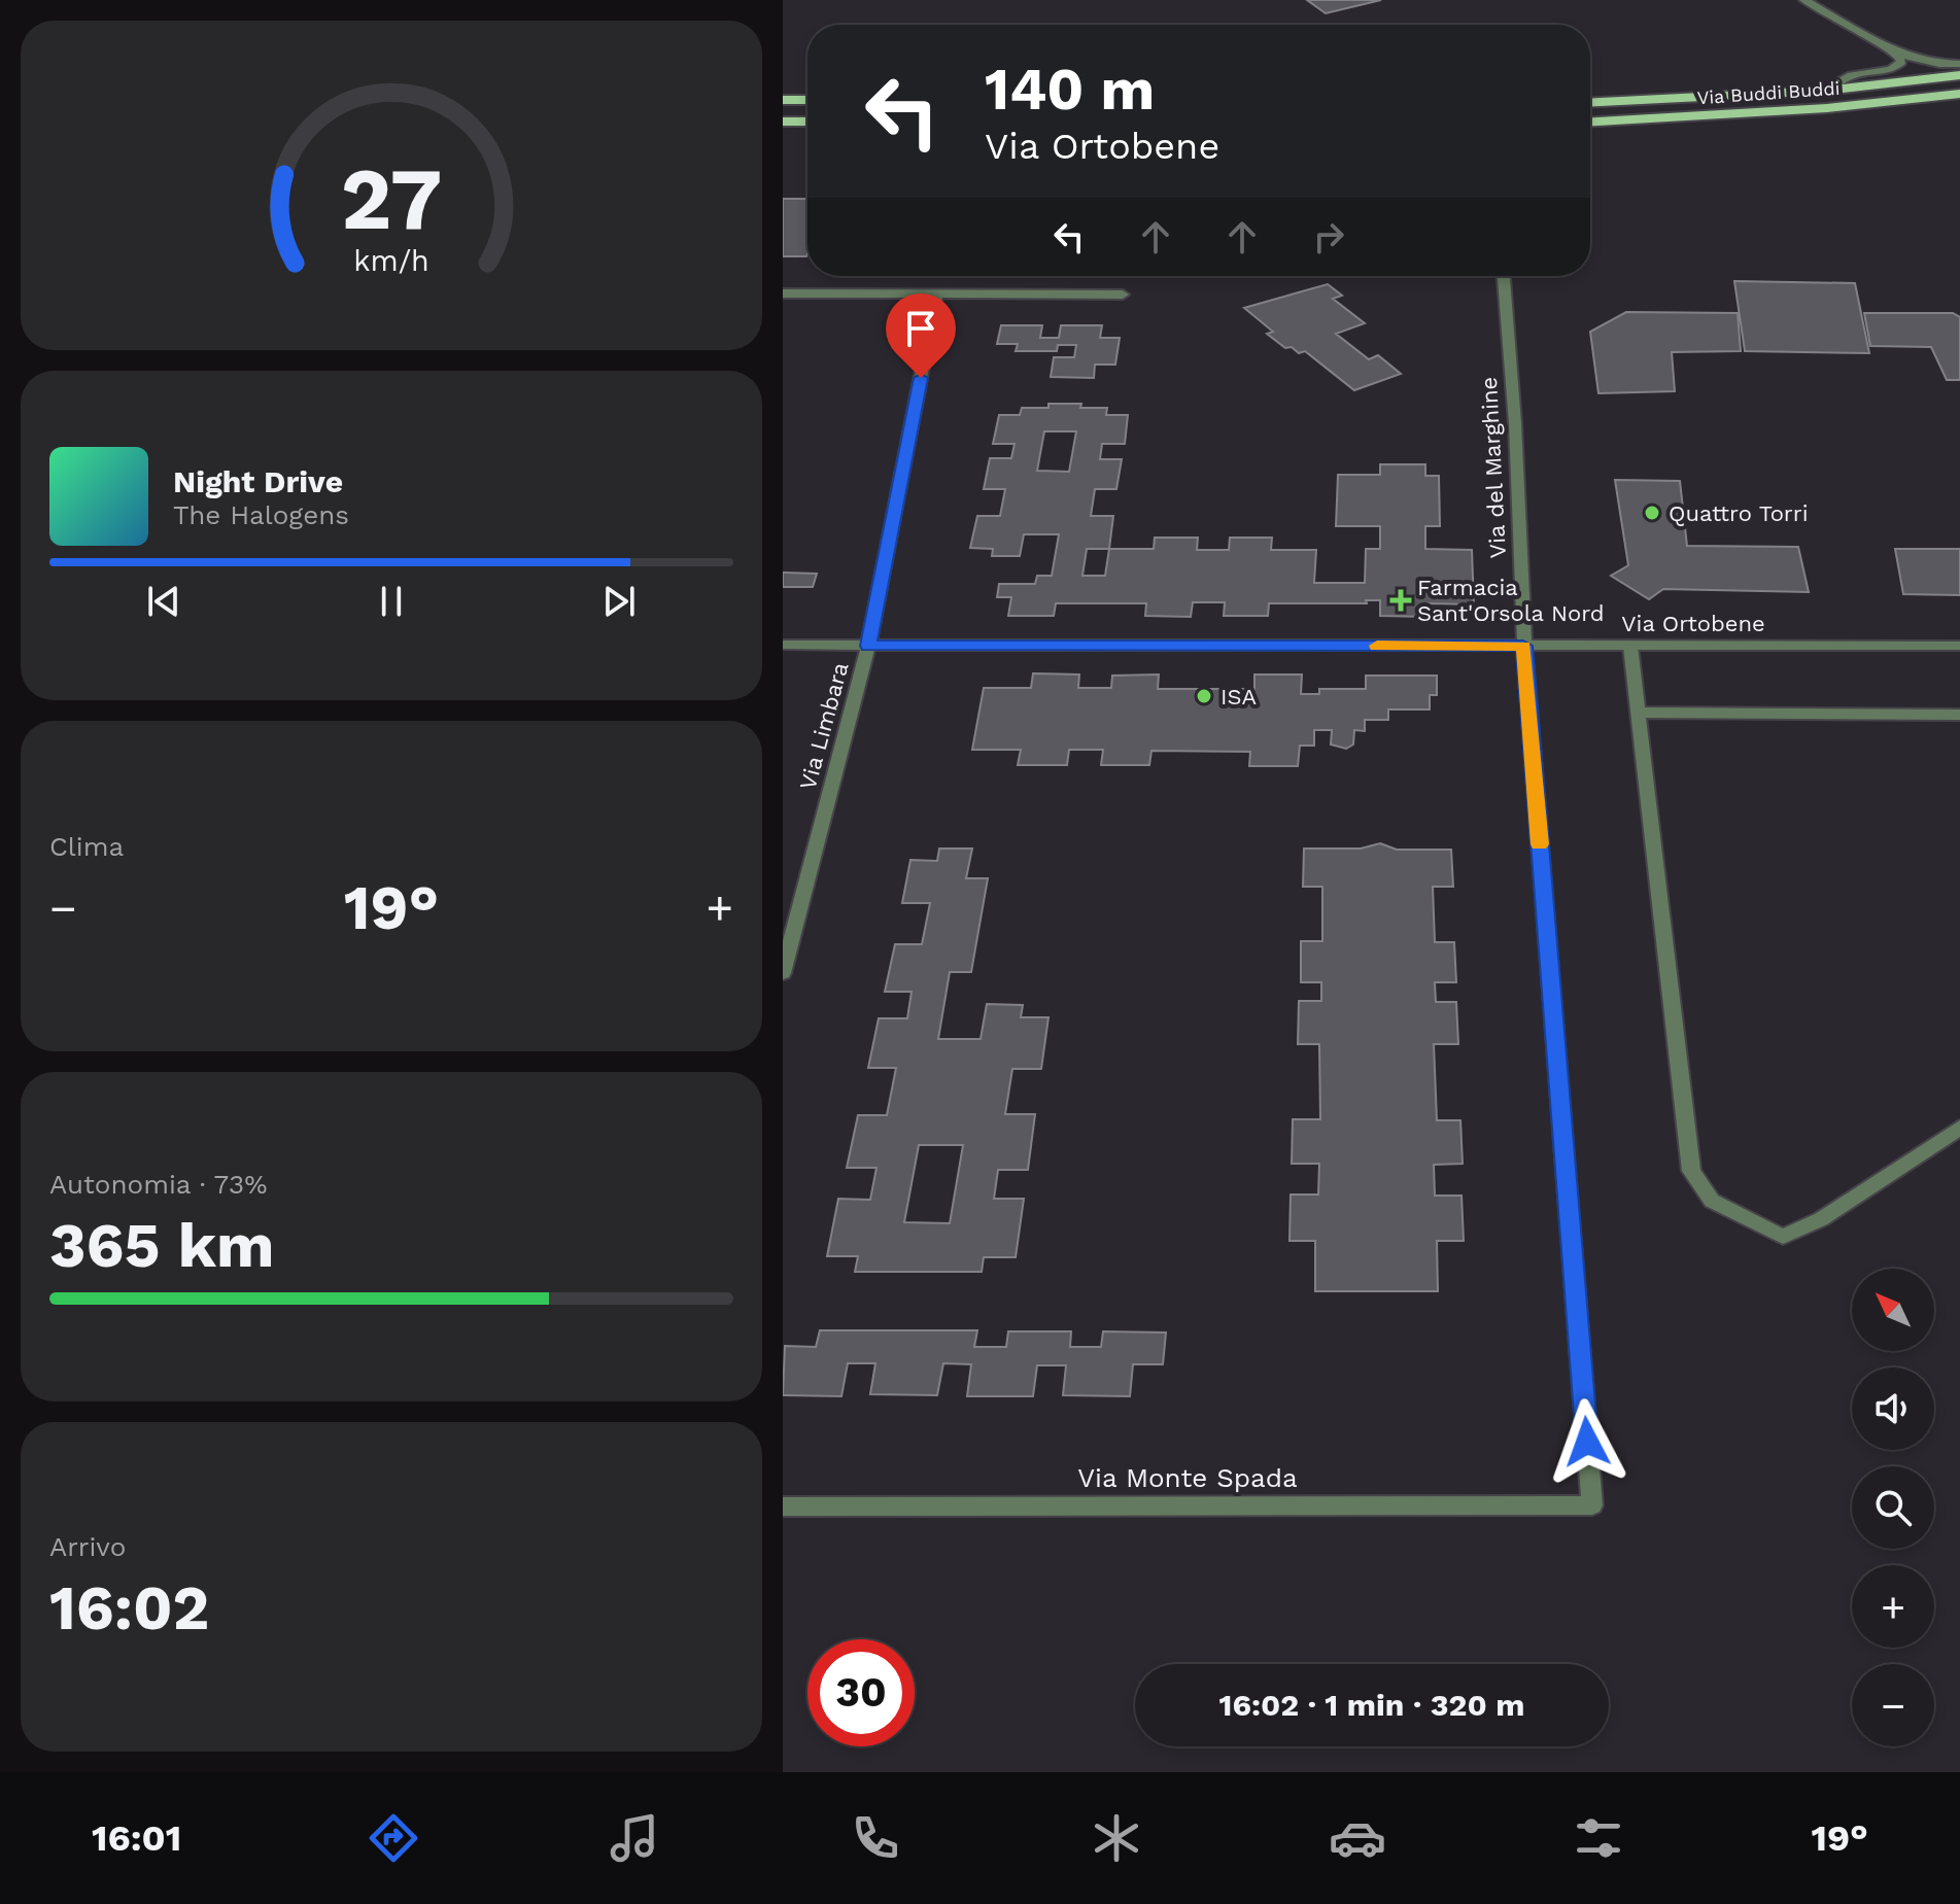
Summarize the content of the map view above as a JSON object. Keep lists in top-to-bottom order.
{
  "streets": {
    "main road": ["Via Buddi Buddi"],
    "street": [
      "Via del Marghine",
      "Via Ortobene",
      "Via Limbara",
      "Via Monte Spada"
    ]
  },
  "crossings": [
    ["Via del Marghine", "Via Ortobene"],
    ["Via del Marghine", "Via Monte Spada"],
    ["Via Ortobene", "Via Limbara"]
  ],
  "places": {
    "other": ["Quattro Torri", "ISA"],
    "health": ["Farmacia Sant'Orsola Nord"]
  },
  "north": "top left",
  "page": {
    "turn": ["140 m", "Via Ortobene"],
    "song": ["Night Drive", "The Halogens"],
    "tile": [
      "Clima",
      ["Autonomia · 73%", "365 km"],
      ["Arrivo", "16:02"]
    ],
    "heat": ["−", "19°", "+"],
    "map_buttons": ["+", "−"],
    "limit": "30",
    "trip": "16:02 · 1 min · 320 m",
    "tabs": ["16:01", "19°"],
    "gauge": ["27", "km/h"]
  }
}
